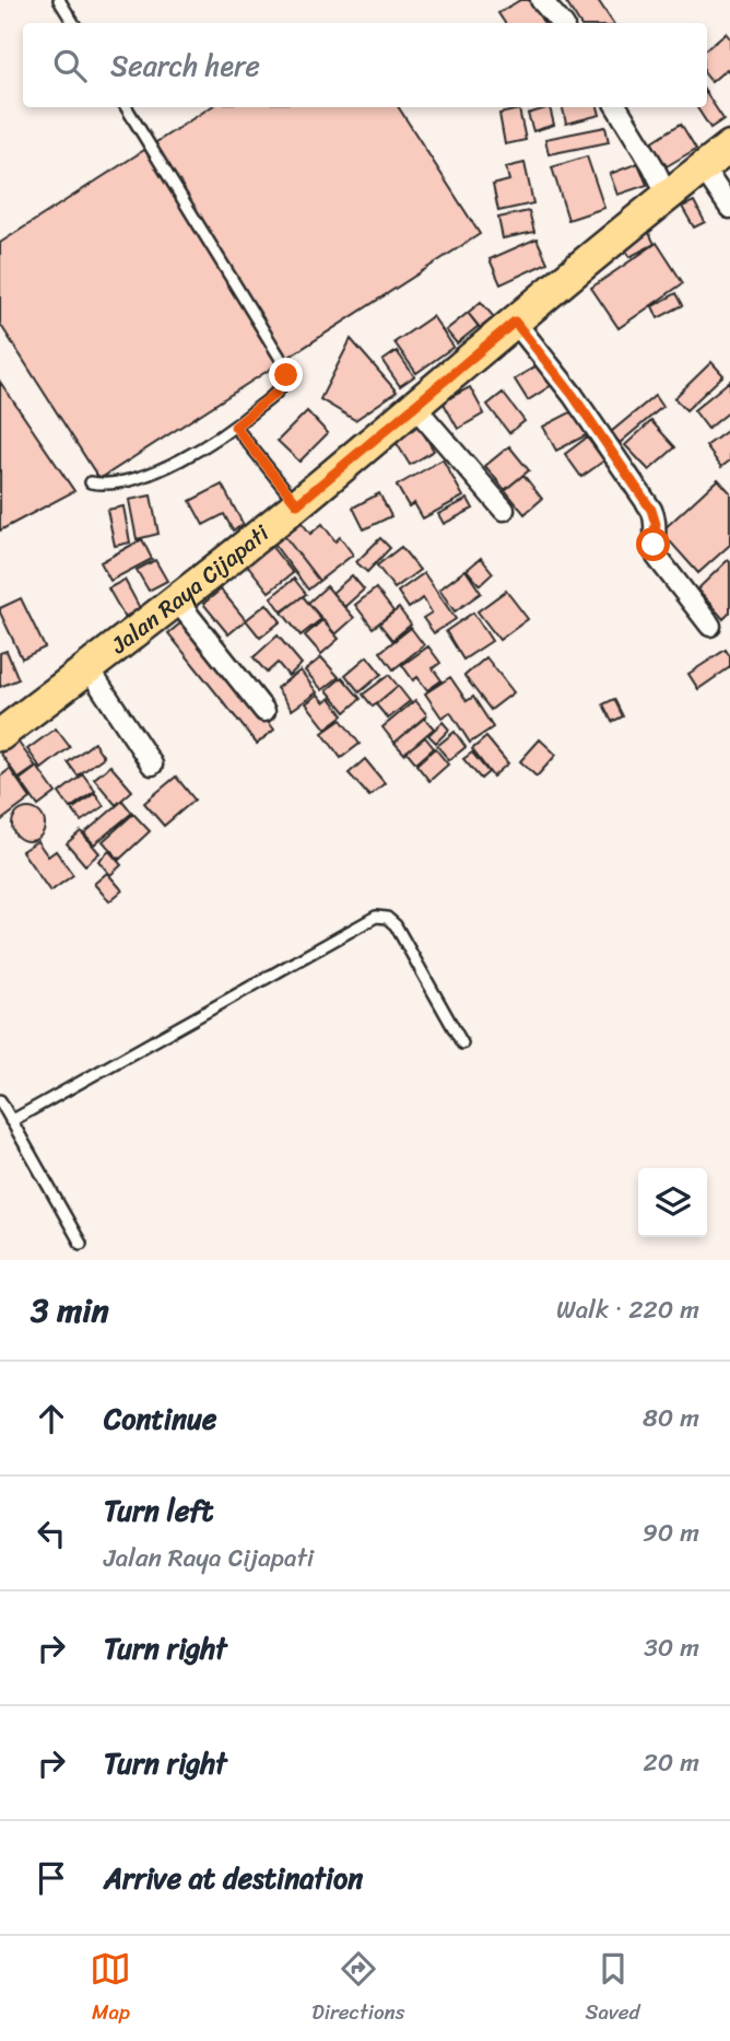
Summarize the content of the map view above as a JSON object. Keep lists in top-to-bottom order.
{
  "streets": {
    "main road": ["Jalan Raya Cijapati"]
  },
  "page": {
    "search": "Search here",
    "heading": ["3 min", "Walk · 220 m"],
    "list": [
      ["Continue", "80 m"],
      ["Turn left", "Jalan Raya Cijapati", "90 m"],
      ["Turn right", "30 m"],
      ["Turn right", "20 m"],
      "Arrive at destination"
    ],
    "nav": ["Map", "Directions", "Saved"]
  }
}
